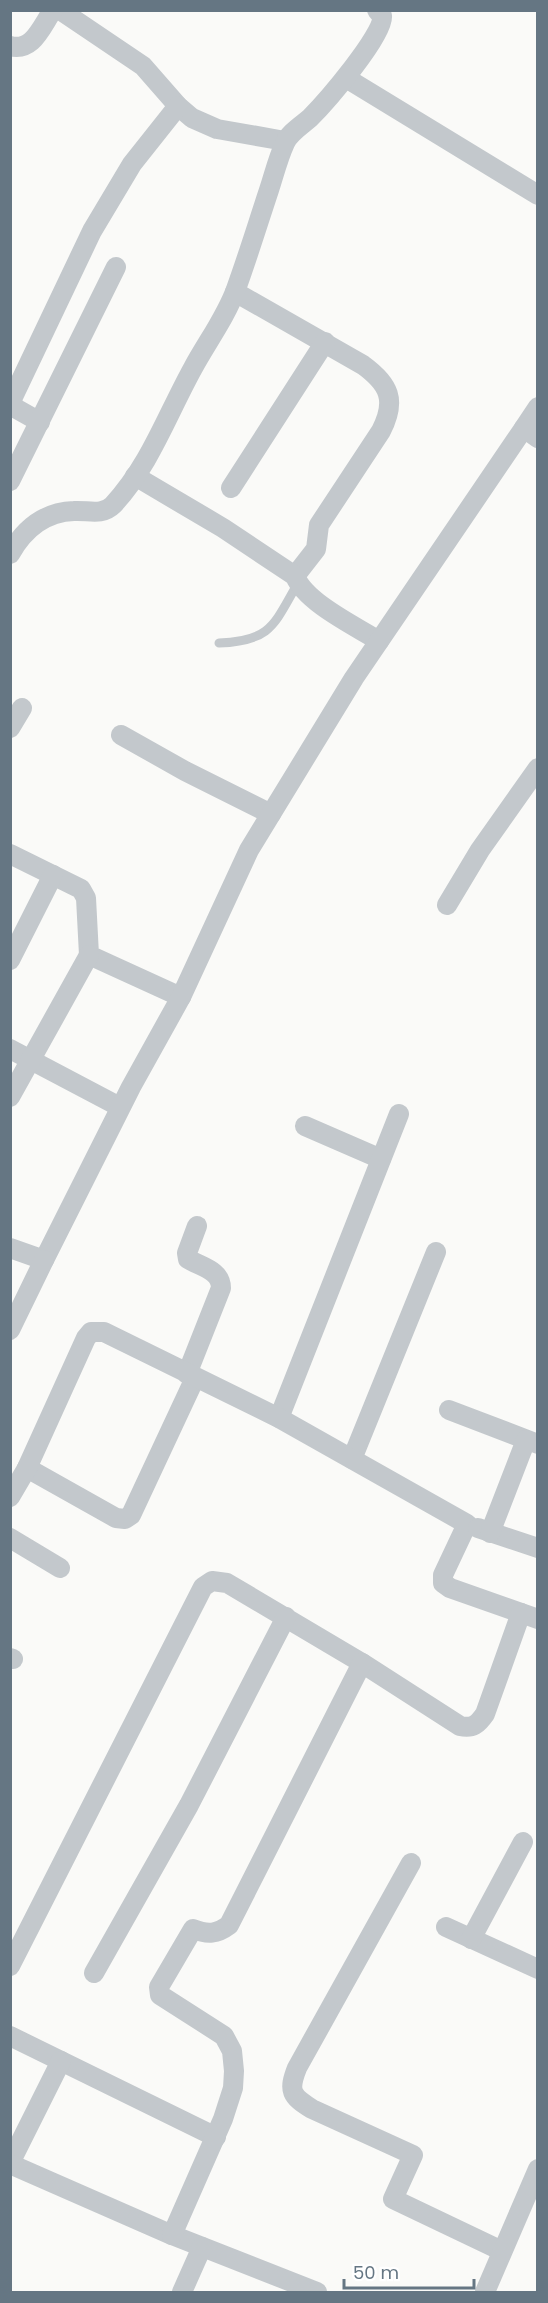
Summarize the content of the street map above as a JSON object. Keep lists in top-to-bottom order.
{
  "scale_bar": "50 m"
}
